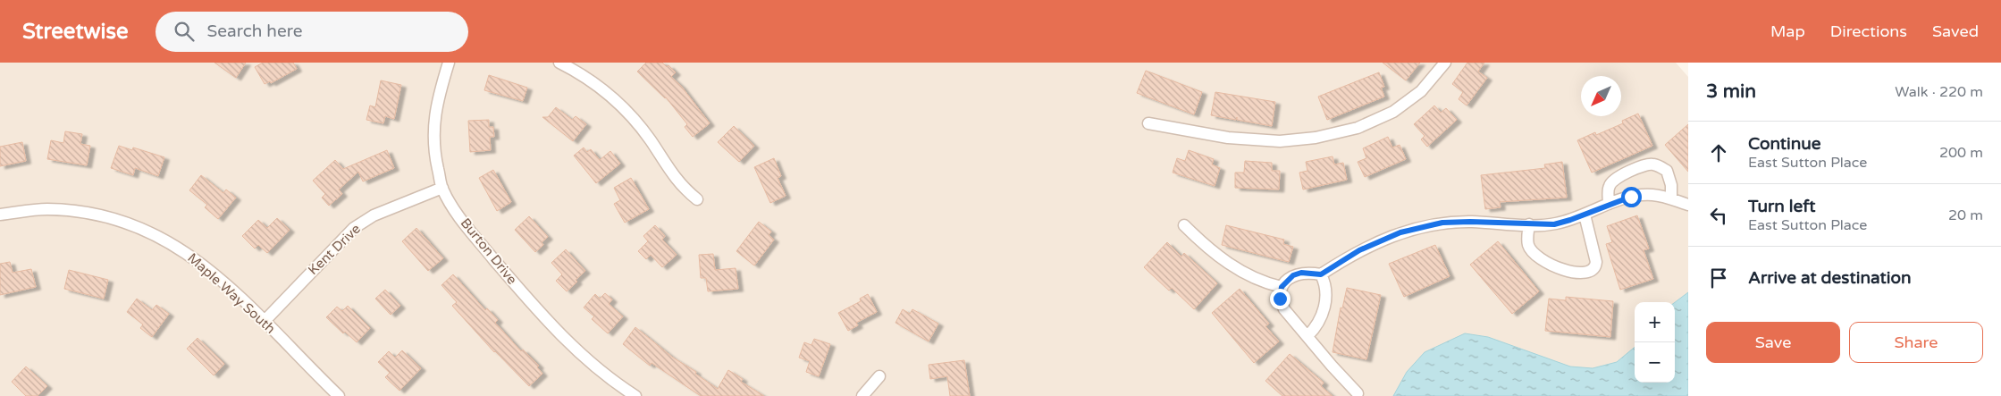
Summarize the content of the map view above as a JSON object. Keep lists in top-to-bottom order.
{
  "streets": {
    "street": ["Kent Drive", "Burton Drive", "Maple Way South"]
  },
  "crossings": [
    ["Kent Drive", "Burton Drive"],
    ["Kent Drive", "Maple Way South"]
  ],
  "north": "bottom left",
  "page": {
    "header": "Streetwise",
    "search": "Search here",
    "nav": ["Map", "Directions", "Saved"],
    "heading": ["3 min", "Walk · 220 m"],
    "list": [
      ["Continue", "East Sutton Place", "200 m"],
      ["Turn left", "East Sutton Place", "20 m"],
      "Arrive at destination"
    ],
    "map_buttons": ["+", "−"],
    "buttons": ["Save", "Share"]
  }
}
